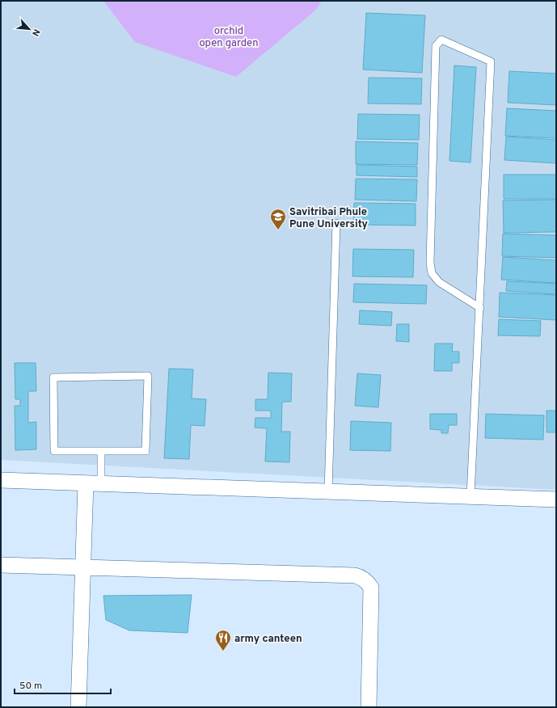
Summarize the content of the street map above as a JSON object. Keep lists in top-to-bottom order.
{
  "parks": ["orchid open garden"],
  "places": {
    "school or university": ["Savitribai Phule Pune University"],
    "restaurant": ["army canteen"]
  },
  "scale_bar": "50 m",
  "north": "bottom right"
}
